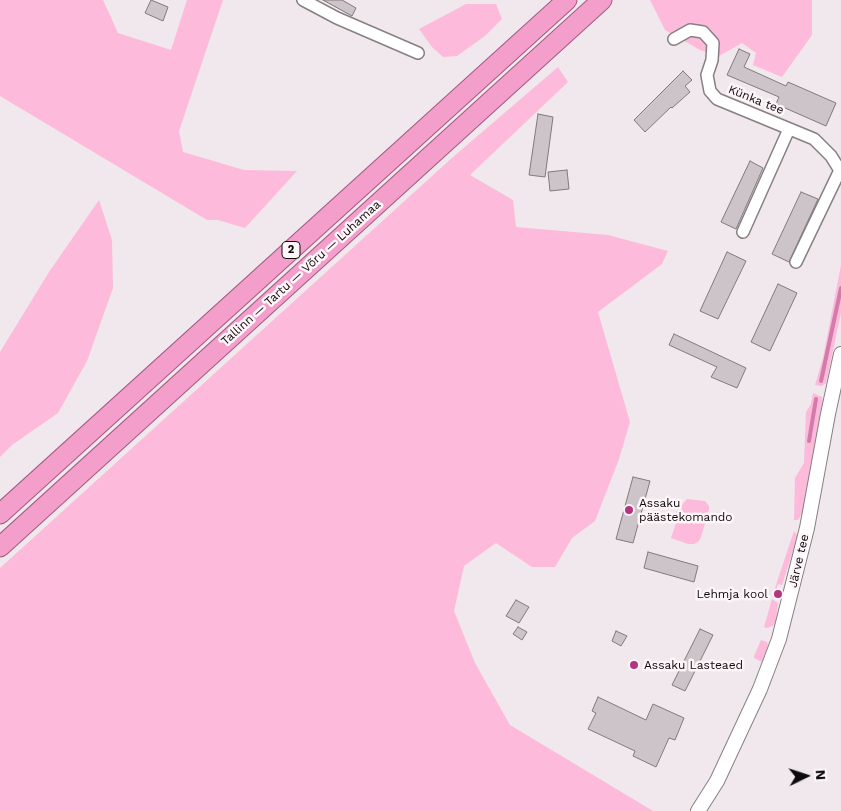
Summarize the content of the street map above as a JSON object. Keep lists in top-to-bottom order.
{
  "streets": {
    "highway": ["2", "Tallinn — Tartu — Võru — Luhamaa"],
    "street": ["Künka tee", "Järve tee"]
  },
  "places": ["Assaku päästekomando", "Lehmja kool", "Assaku Lasteaed"],
  "north": "right"
}
